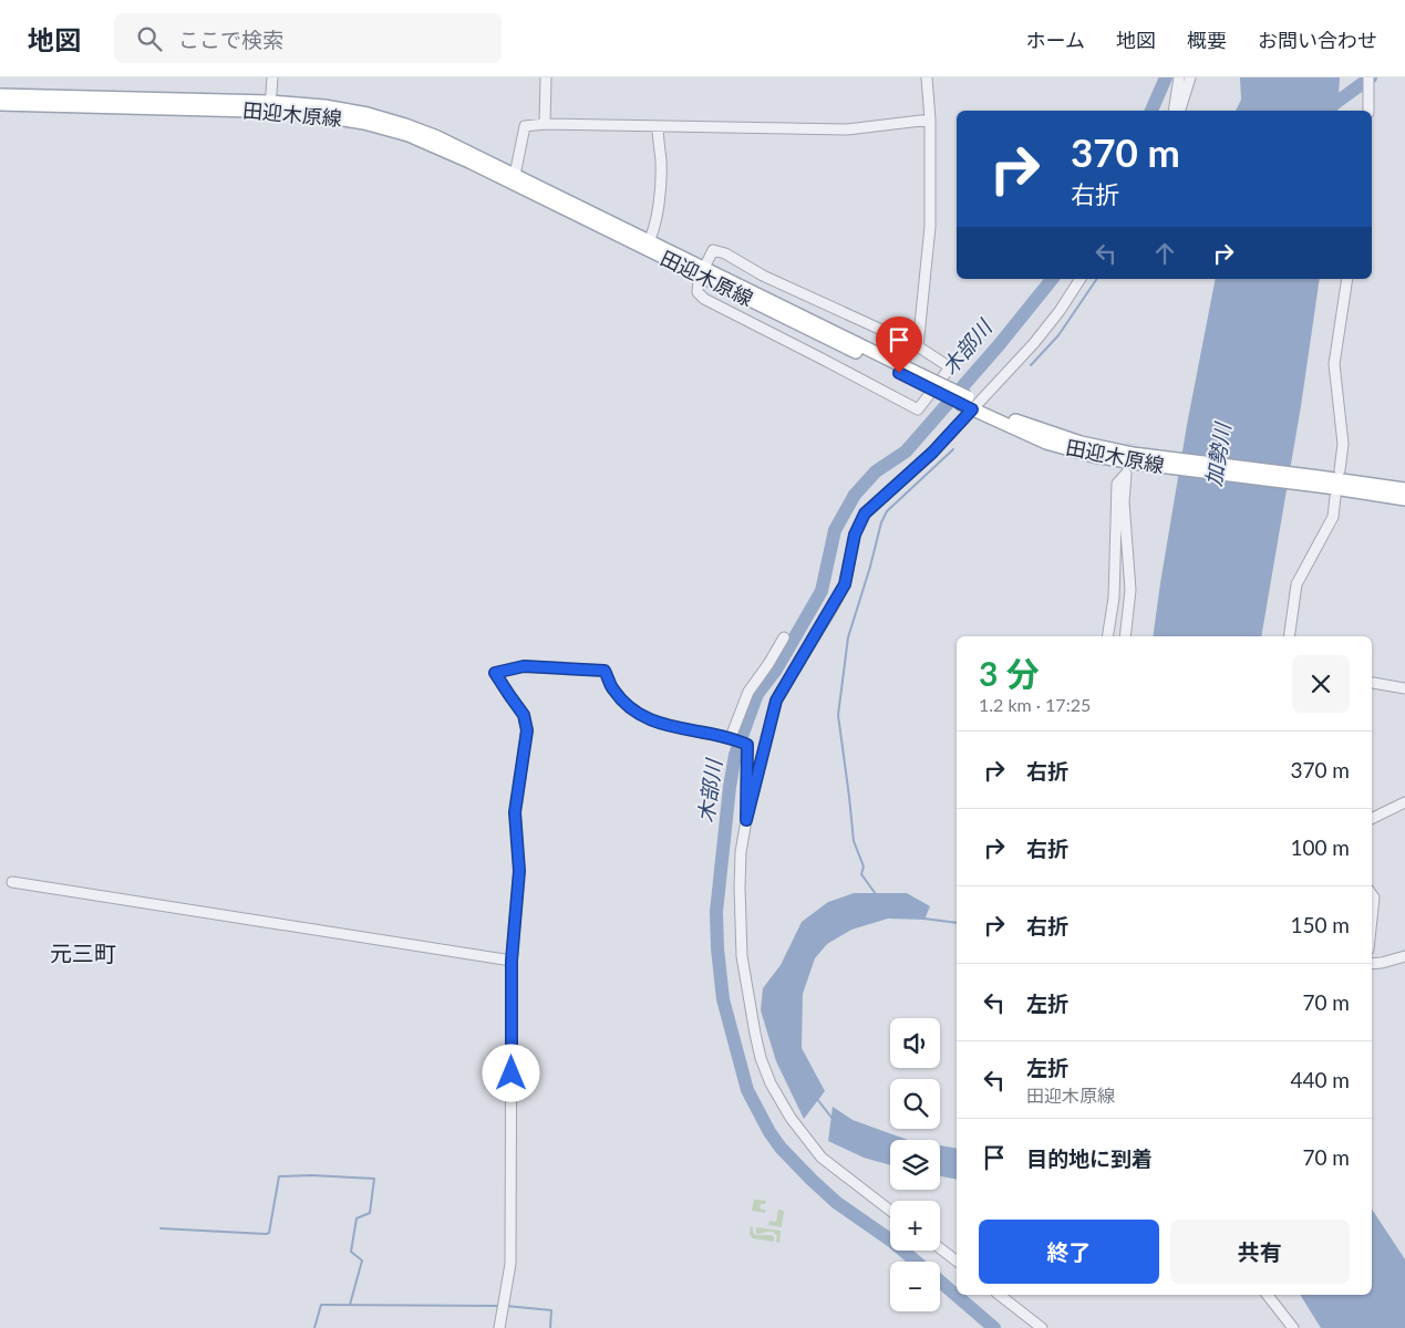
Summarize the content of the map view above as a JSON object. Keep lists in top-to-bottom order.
{
  "streets": {
    "main road": ["田迎木原線"]
  },
  "districts": ["元三町"],
  "water": ["木部川", "加勢川"],
  "page": {
    "header": "地図",
    "search": "ここで検索",
    "nav": [
      "ホーム",
      "地図",
      "概要",
      "お問い合わせ"
    ],
    "turn": ["370 m", "右折"],
    "heading": ["3 分", "1.2 km · 17:25"],
    "list": [
      {
        "name": "右折",
        "value": "370 m"
      },
      {
        "name": "右折",
        "value": "100 m"
      },
      {
        "name": "右折",
        "value": "150 m"
      },
      {
        "name": "左折",
        "value": "70 m"
      },
      {
        "name": "左折",
        "note": "田迎木原線",
        "value": "440 m"
      },
      {
        "name": "目的地に到着",
        "value": "70 m"
      }
    ],
    "map_buttons": ["+", "−"],
    "buttons": ["終了", "共有"]
  }
}
